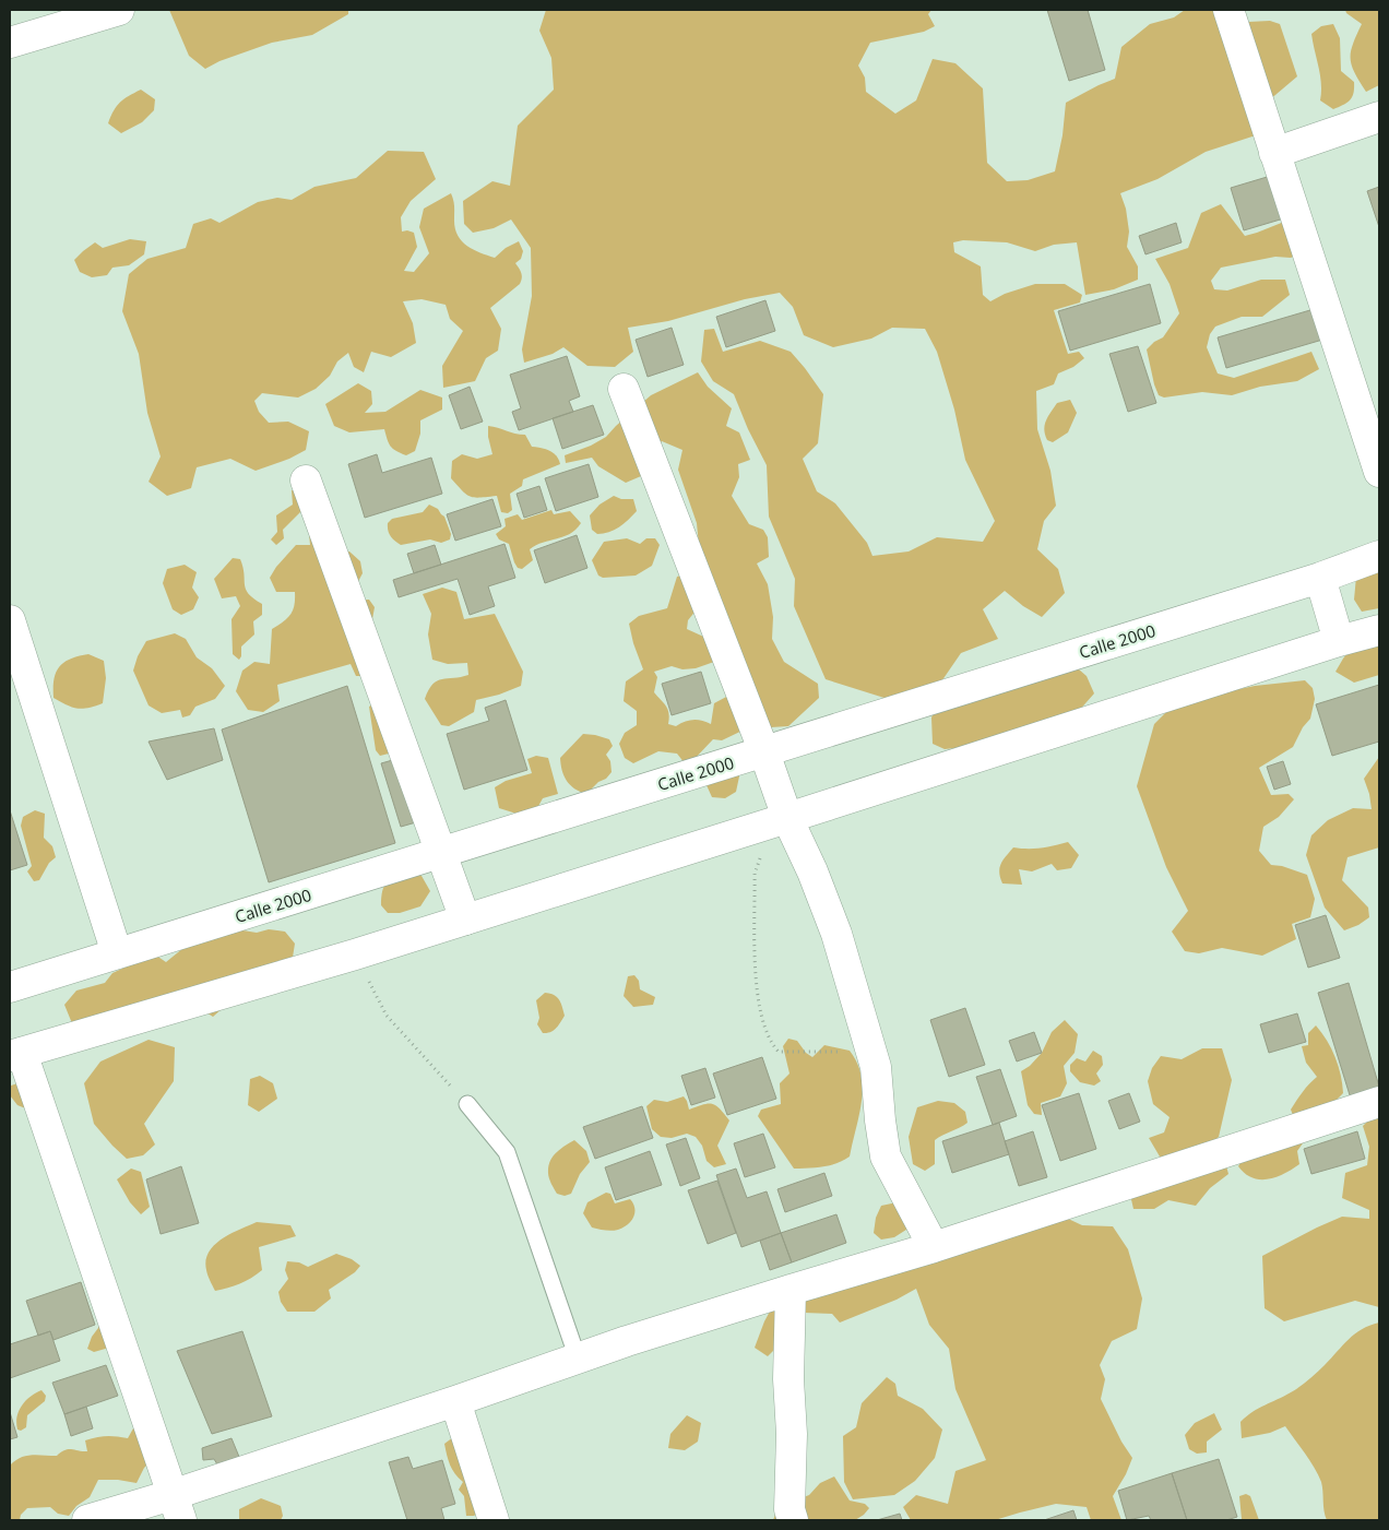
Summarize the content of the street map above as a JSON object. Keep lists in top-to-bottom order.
{
  "streets": {
    "street": ["Calle 2000"]
  }
}
